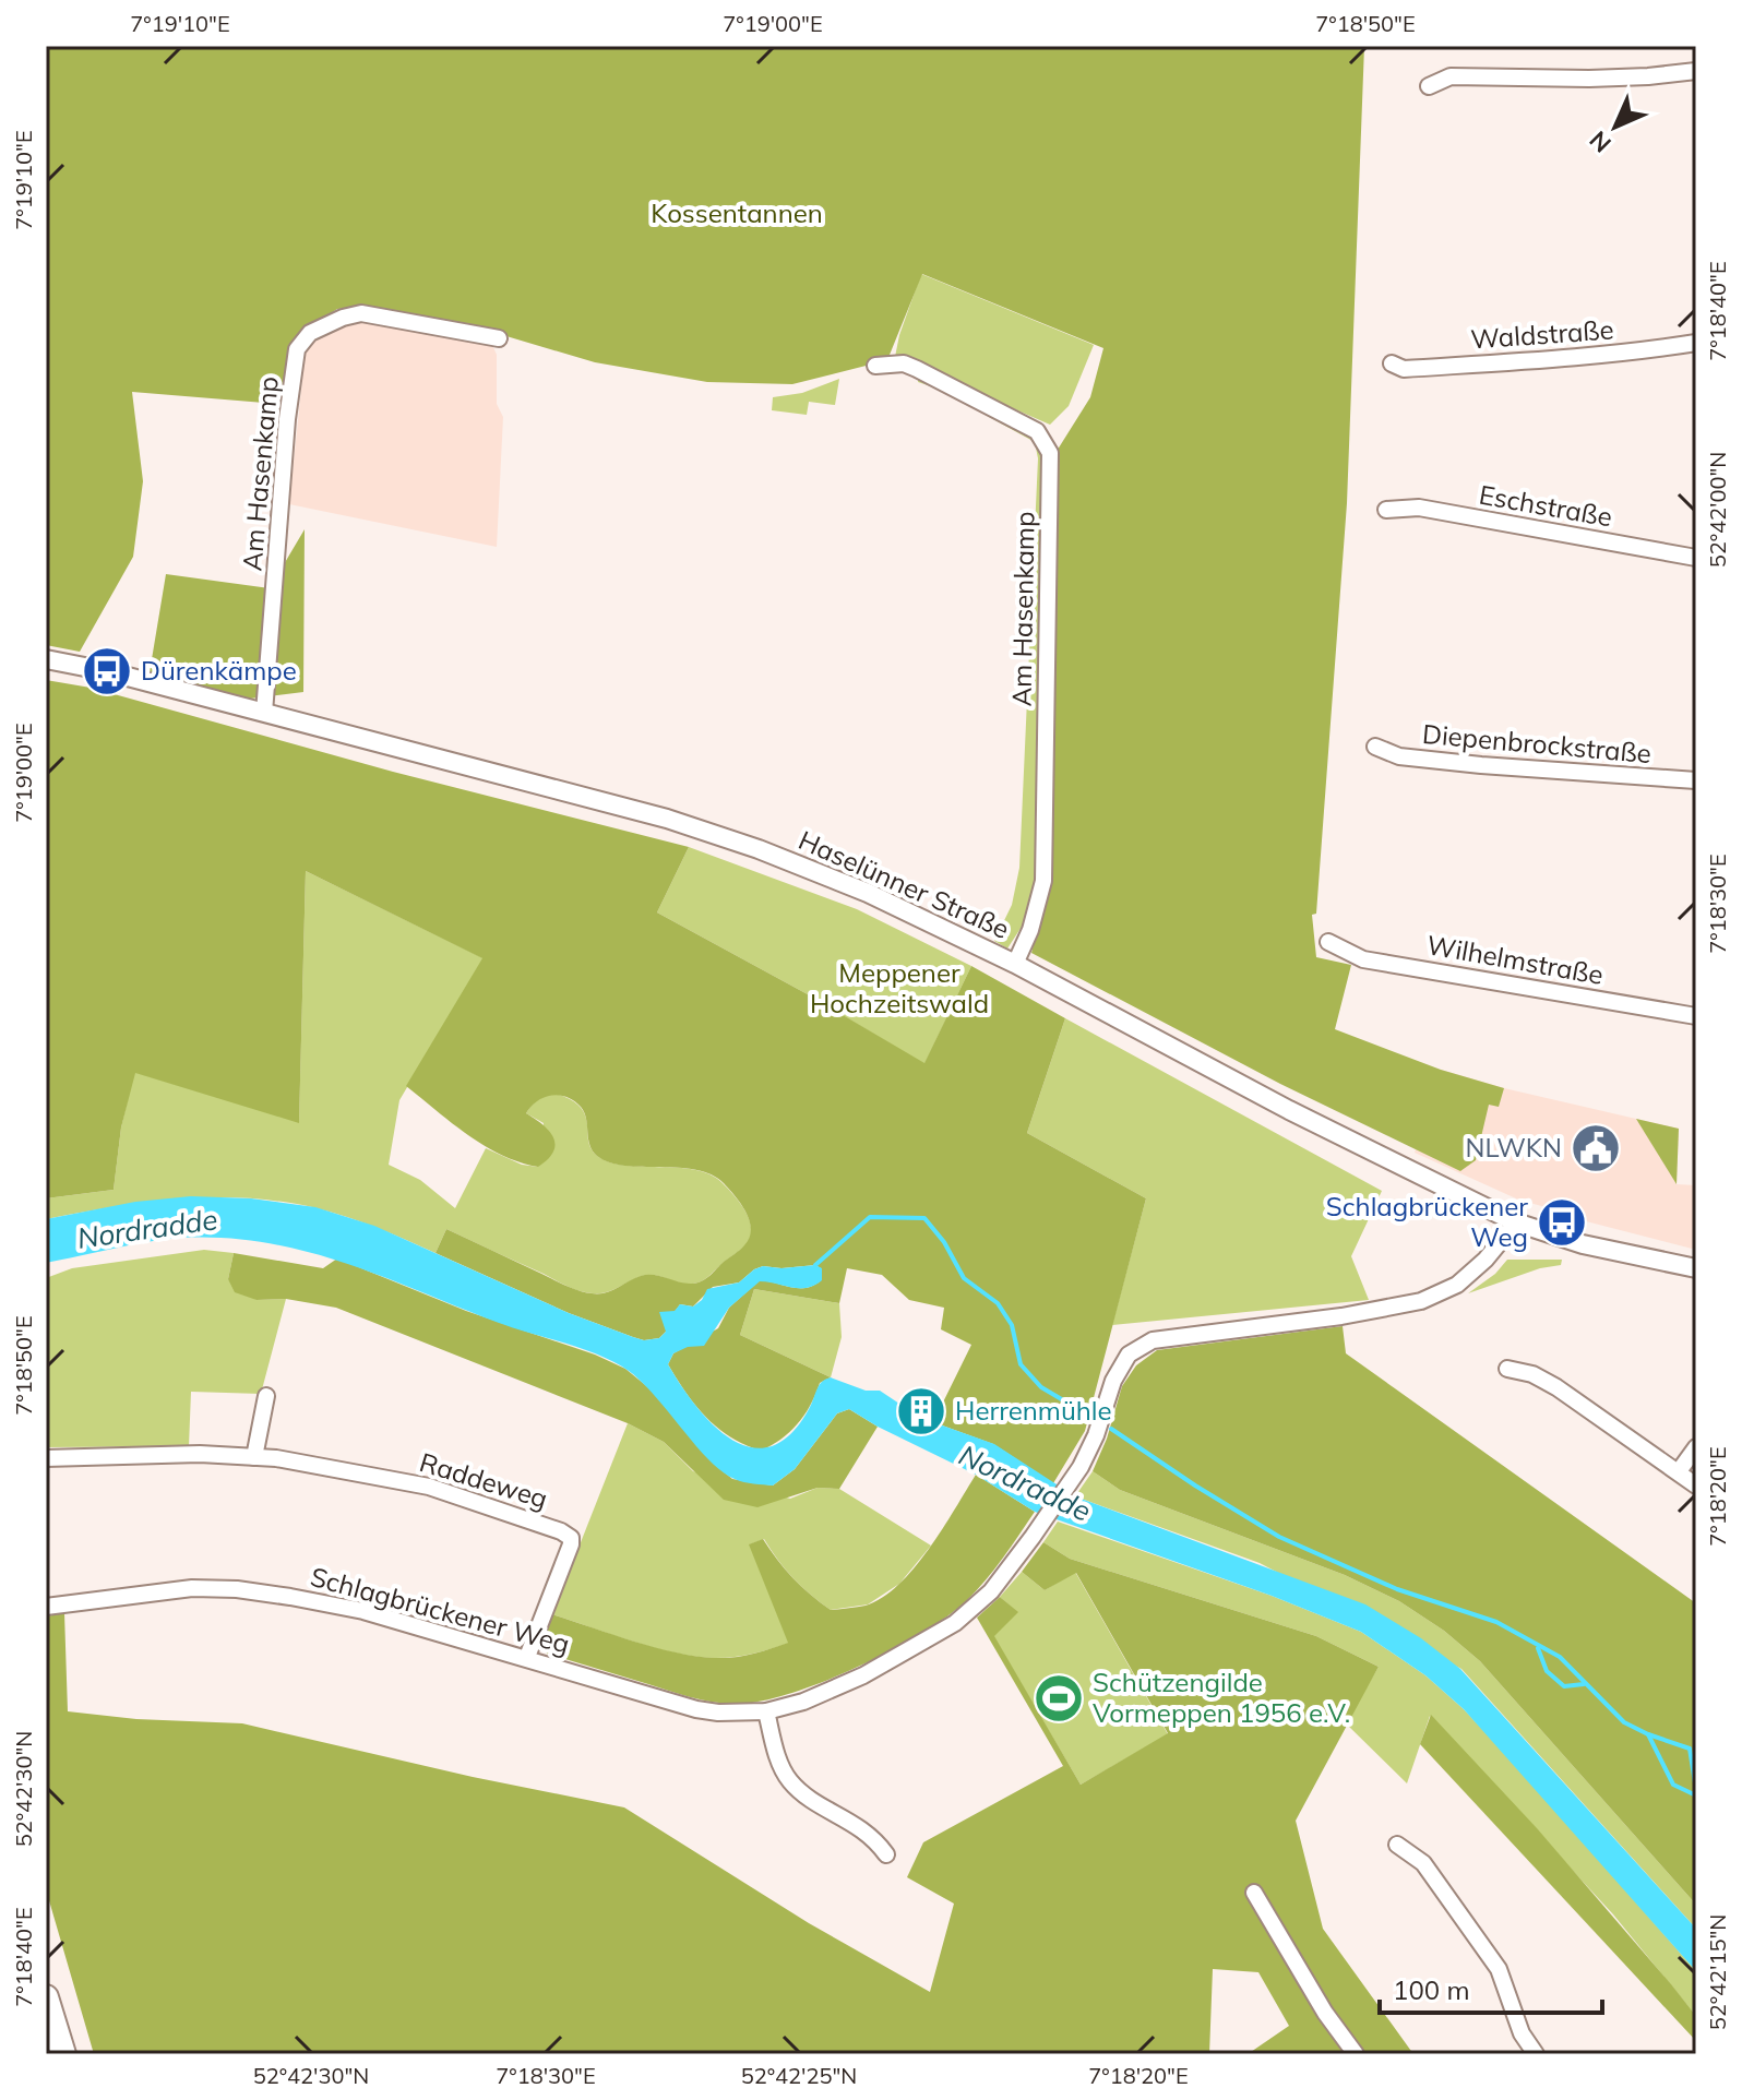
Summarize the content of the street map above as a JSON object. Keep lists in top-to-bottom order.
{
  "streets": {
    "street": [
      "Waldstraße",
      "Am Hasenkamp",
      "Eschstraße",
      "Diepenbrockstraße",
      "Haselünner Straße",
      "Wilhelmstraße",
      "Raddeweg",
      "Schlagbrückener Weg"
    ]
  },
  "crossings": [
    ["Am Hasenkamp", "Haselünner Straße"],
    ["Haselünner Straße", "Schlagbrückener Weg"],
    ["Raddeweg", "Schlagbrückener Weg"]
  ],
  "water": ["Nordradde"],
  "parks": ["Kossentannen", "Meppener Hochzeitswald"],
  "places": {
    "bus stop": ["Dürenkämpe", "Schlagbrückener Weg"],
    "public building": ["NLWKN"],
    "building": ["Herrenmühle"],
    "sports": ["Schützengilde Vormeppen 1956 e.V."]
  },
  "scale_bar": "100 m",
  "north": "bottom left",
  "coordinates": [
    "7°19'10\"E",
    "7°19'00\"E",
    "7°18'50\"E",
    "7°18'40\"E",
    "52°42'00\"N",
    "7°18'30\"E",
    "7°18'20\"E",
    "52°42'30\"N",
    "52°42'15\"N",
    "52°42'25\"N"
  ]
}
